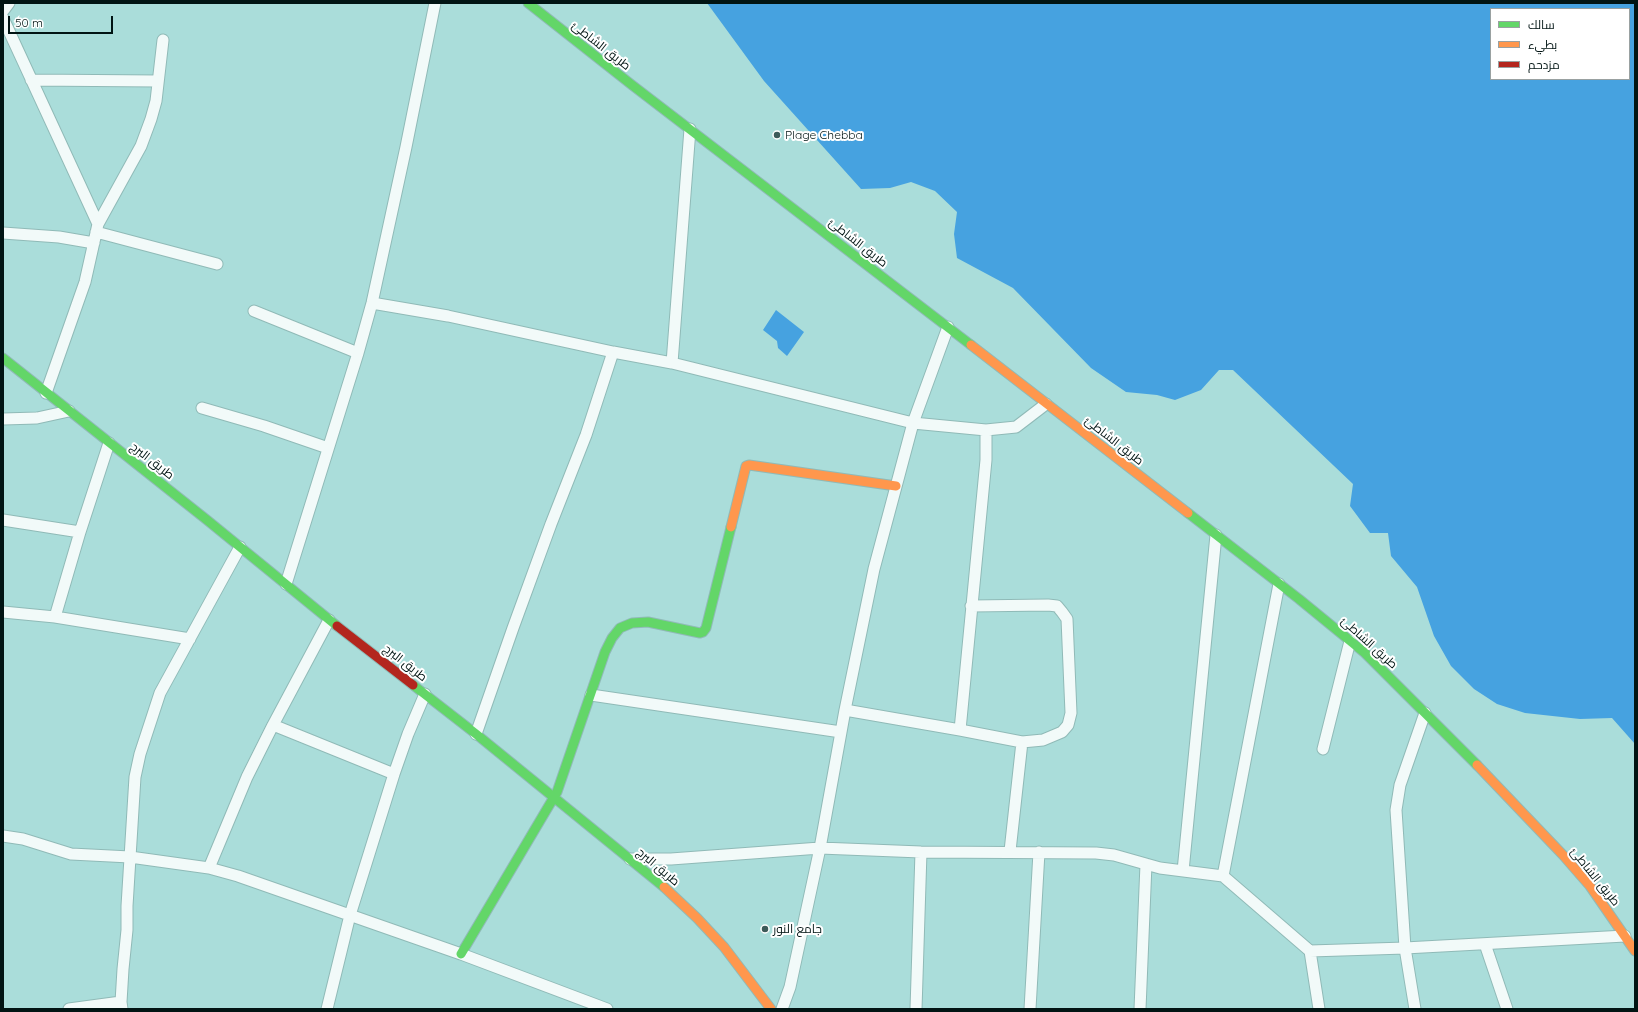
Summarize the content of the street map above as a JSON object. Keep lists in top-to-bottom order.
{
  "streets": {
    "street": ["طريق الشاطئ", "طريق البرج"]
  },
  "places": ["Plage Chebba", "جامع النور"],
  "legend": ["سالك", "بطيء", "مزدحم"],
  "scale_bar": "50 m"
}
